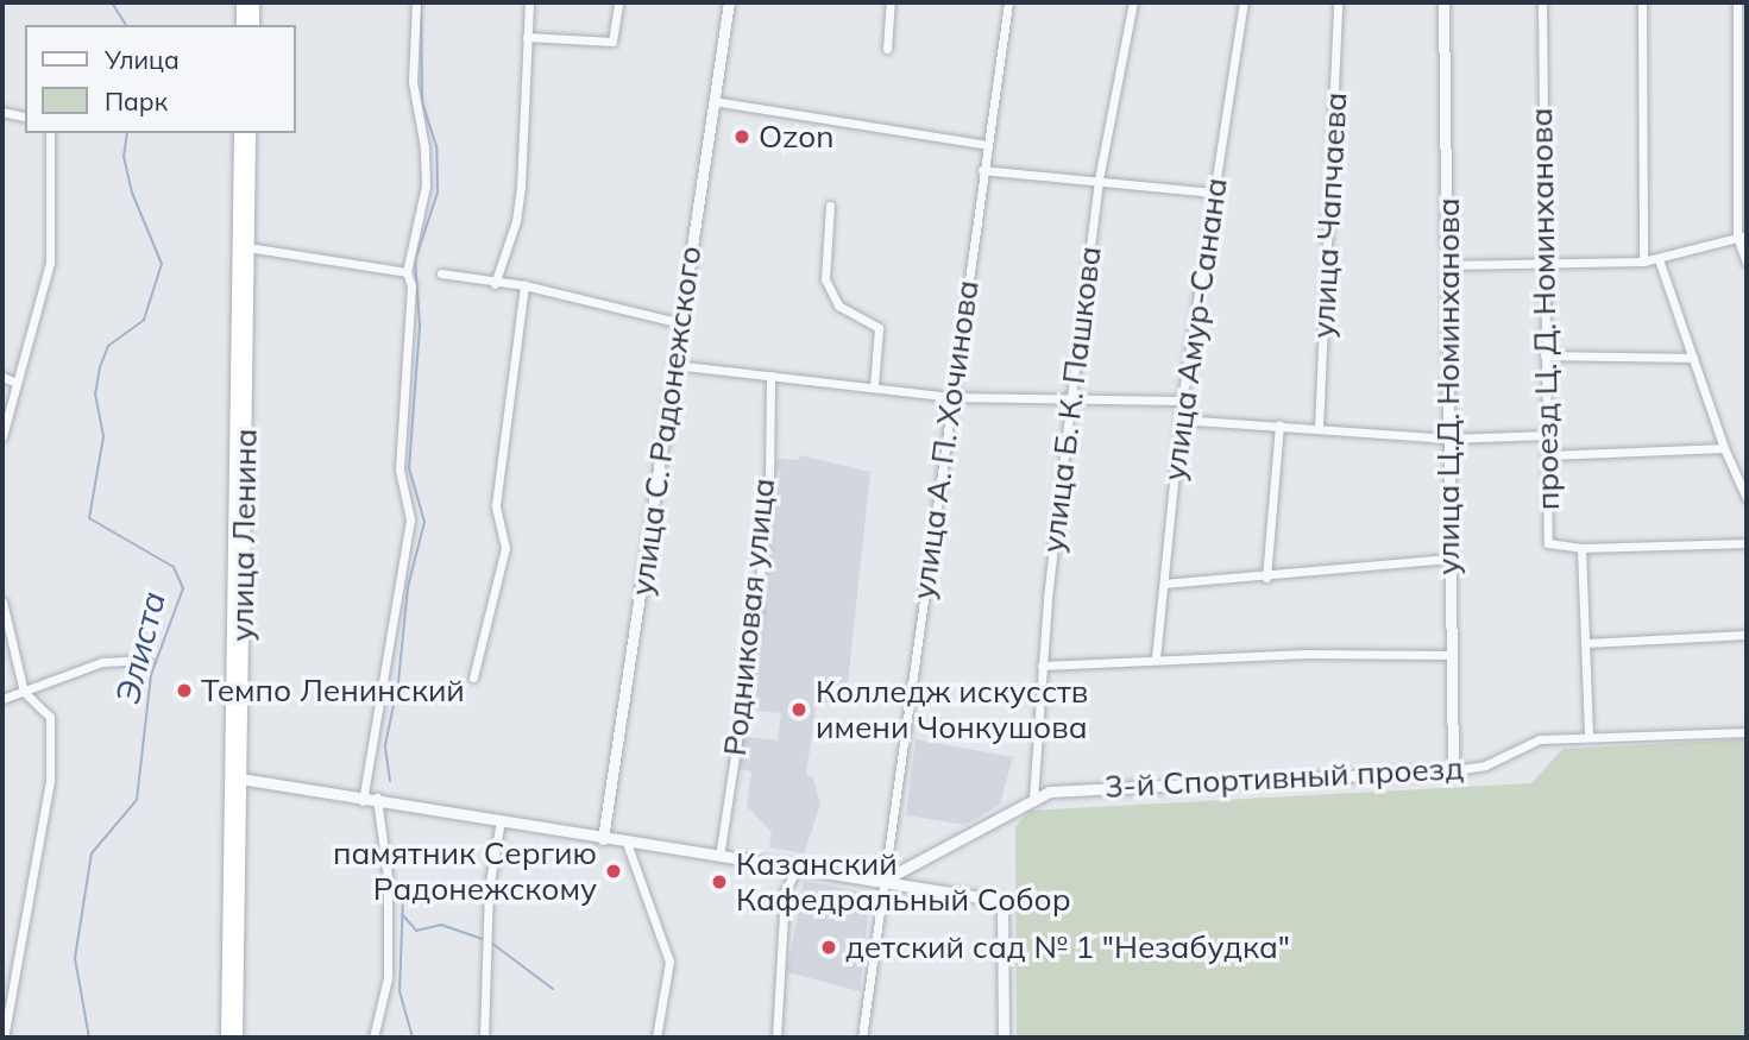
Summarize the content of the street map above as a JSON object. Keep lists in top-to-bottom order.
{
  "streets": {
    "main road": ["улица Ленина"],
    "street": [
      "улица Чапчаева",
      "проезд Ц. Д. Номинханова",
      "улица Амур-Санана",
      "улица Ц.Д. Номинханова",
      "улица Б. К. Пашкова",
      "улица С. Радонежского",
      "улица А. П. Хочинова",
      "Родниковая улица",
      "3-й Спортивный проезд"
    ]
  },
  "crossings": [
    ["проезд Ц. Д. Номинханова", "3-й Спортивный проезд"],
    ["улица Ц.Д. Номинханова", "3-й Спортивный проезд"],
    ["улица Б. К. Пашкова", "3-й Спортивный проезд"],
    ["улица А. П. Хочинова", "3-й Спортивный проезд"]
  ],
  "water": ["Элиста"],
  "places": [
    "Ozon",
    "Темпо Ленинский",
    "Колледж искусств имени Чонкушова",
    "памятник Сергию Радонежскому",
    "Казанский Кафедральный Собор",
    "детский сад № 1 \"Незабудка\""
  ],
  "legend": ["Улица", "Парк"]
}
